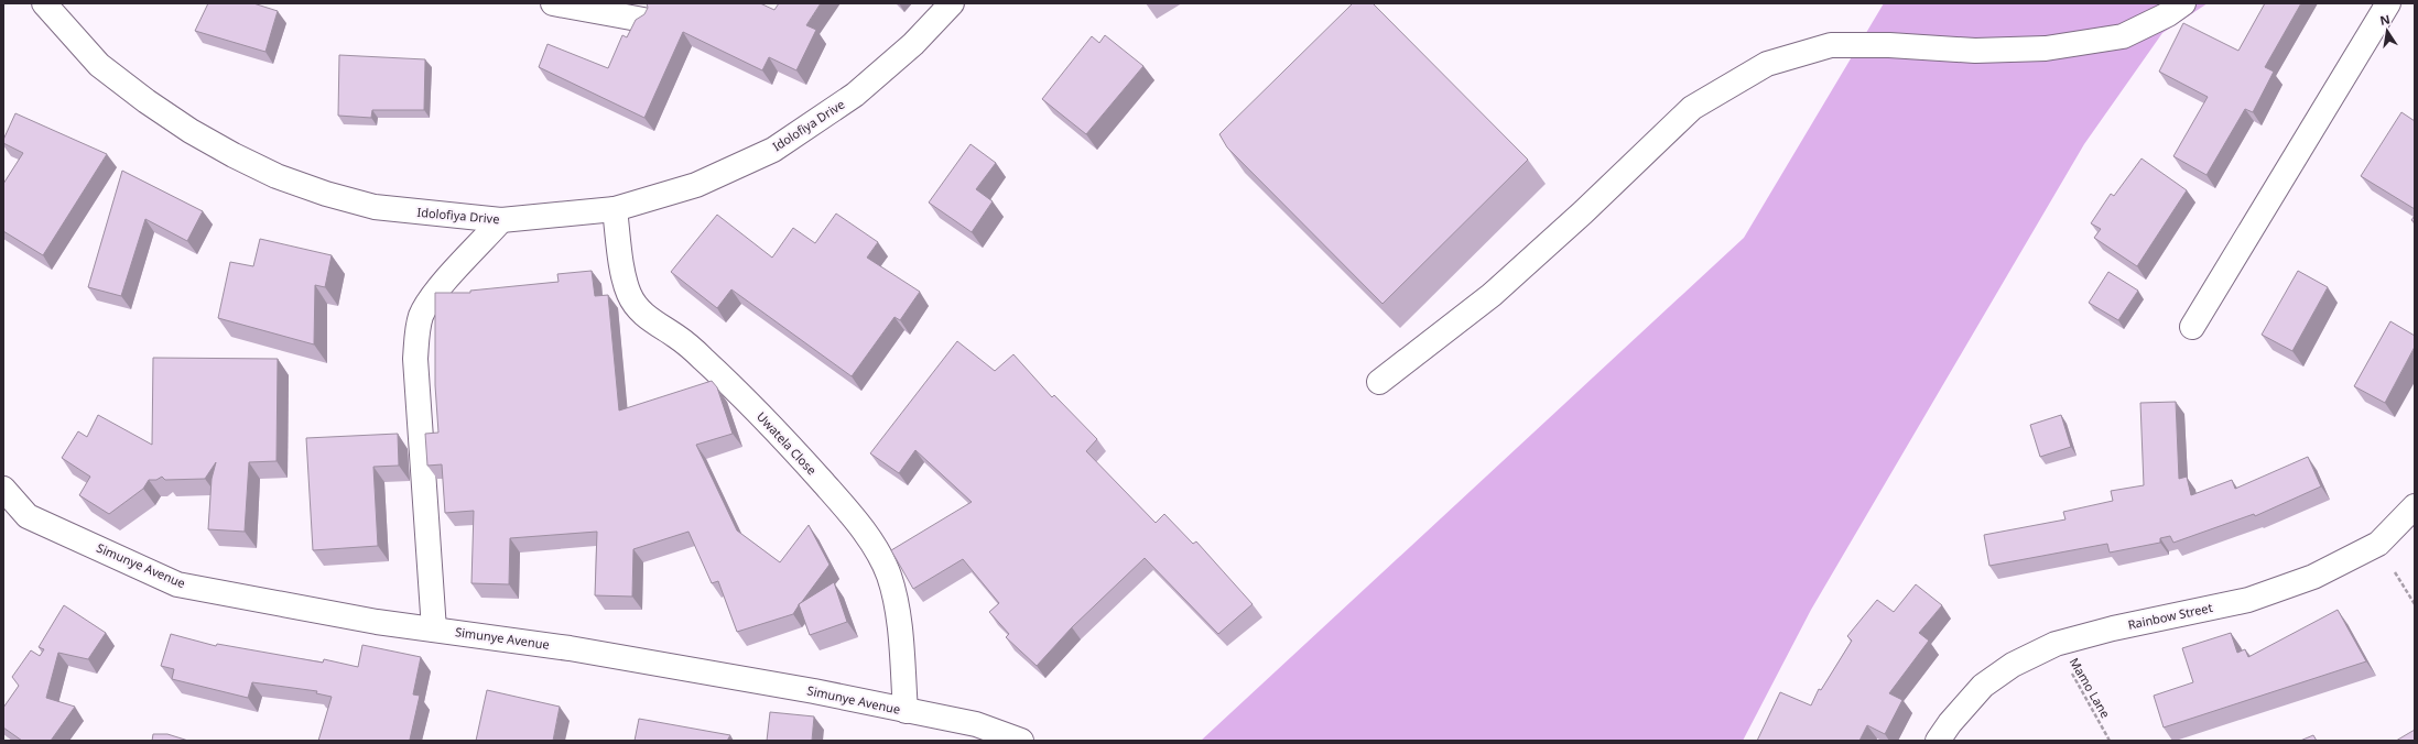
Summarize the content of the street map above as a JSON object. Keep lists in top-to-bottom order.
{
  "streets": {
    "street": [
      "Idolofiya Drive",
      "Uwatela Close",
      "Simunye Avenue",
      "Rainbow Street"
    ],
    "path": ["Mamo Lane"]
  },
  "crossings": [
    ["Idolofiya Drive", "Uwatela Close"],
    ["Uwatela Close", "Simunye Avenue"],
    ["Rainbow Street", "Mamo Lane"]
  ],
  "north": "top"
}
